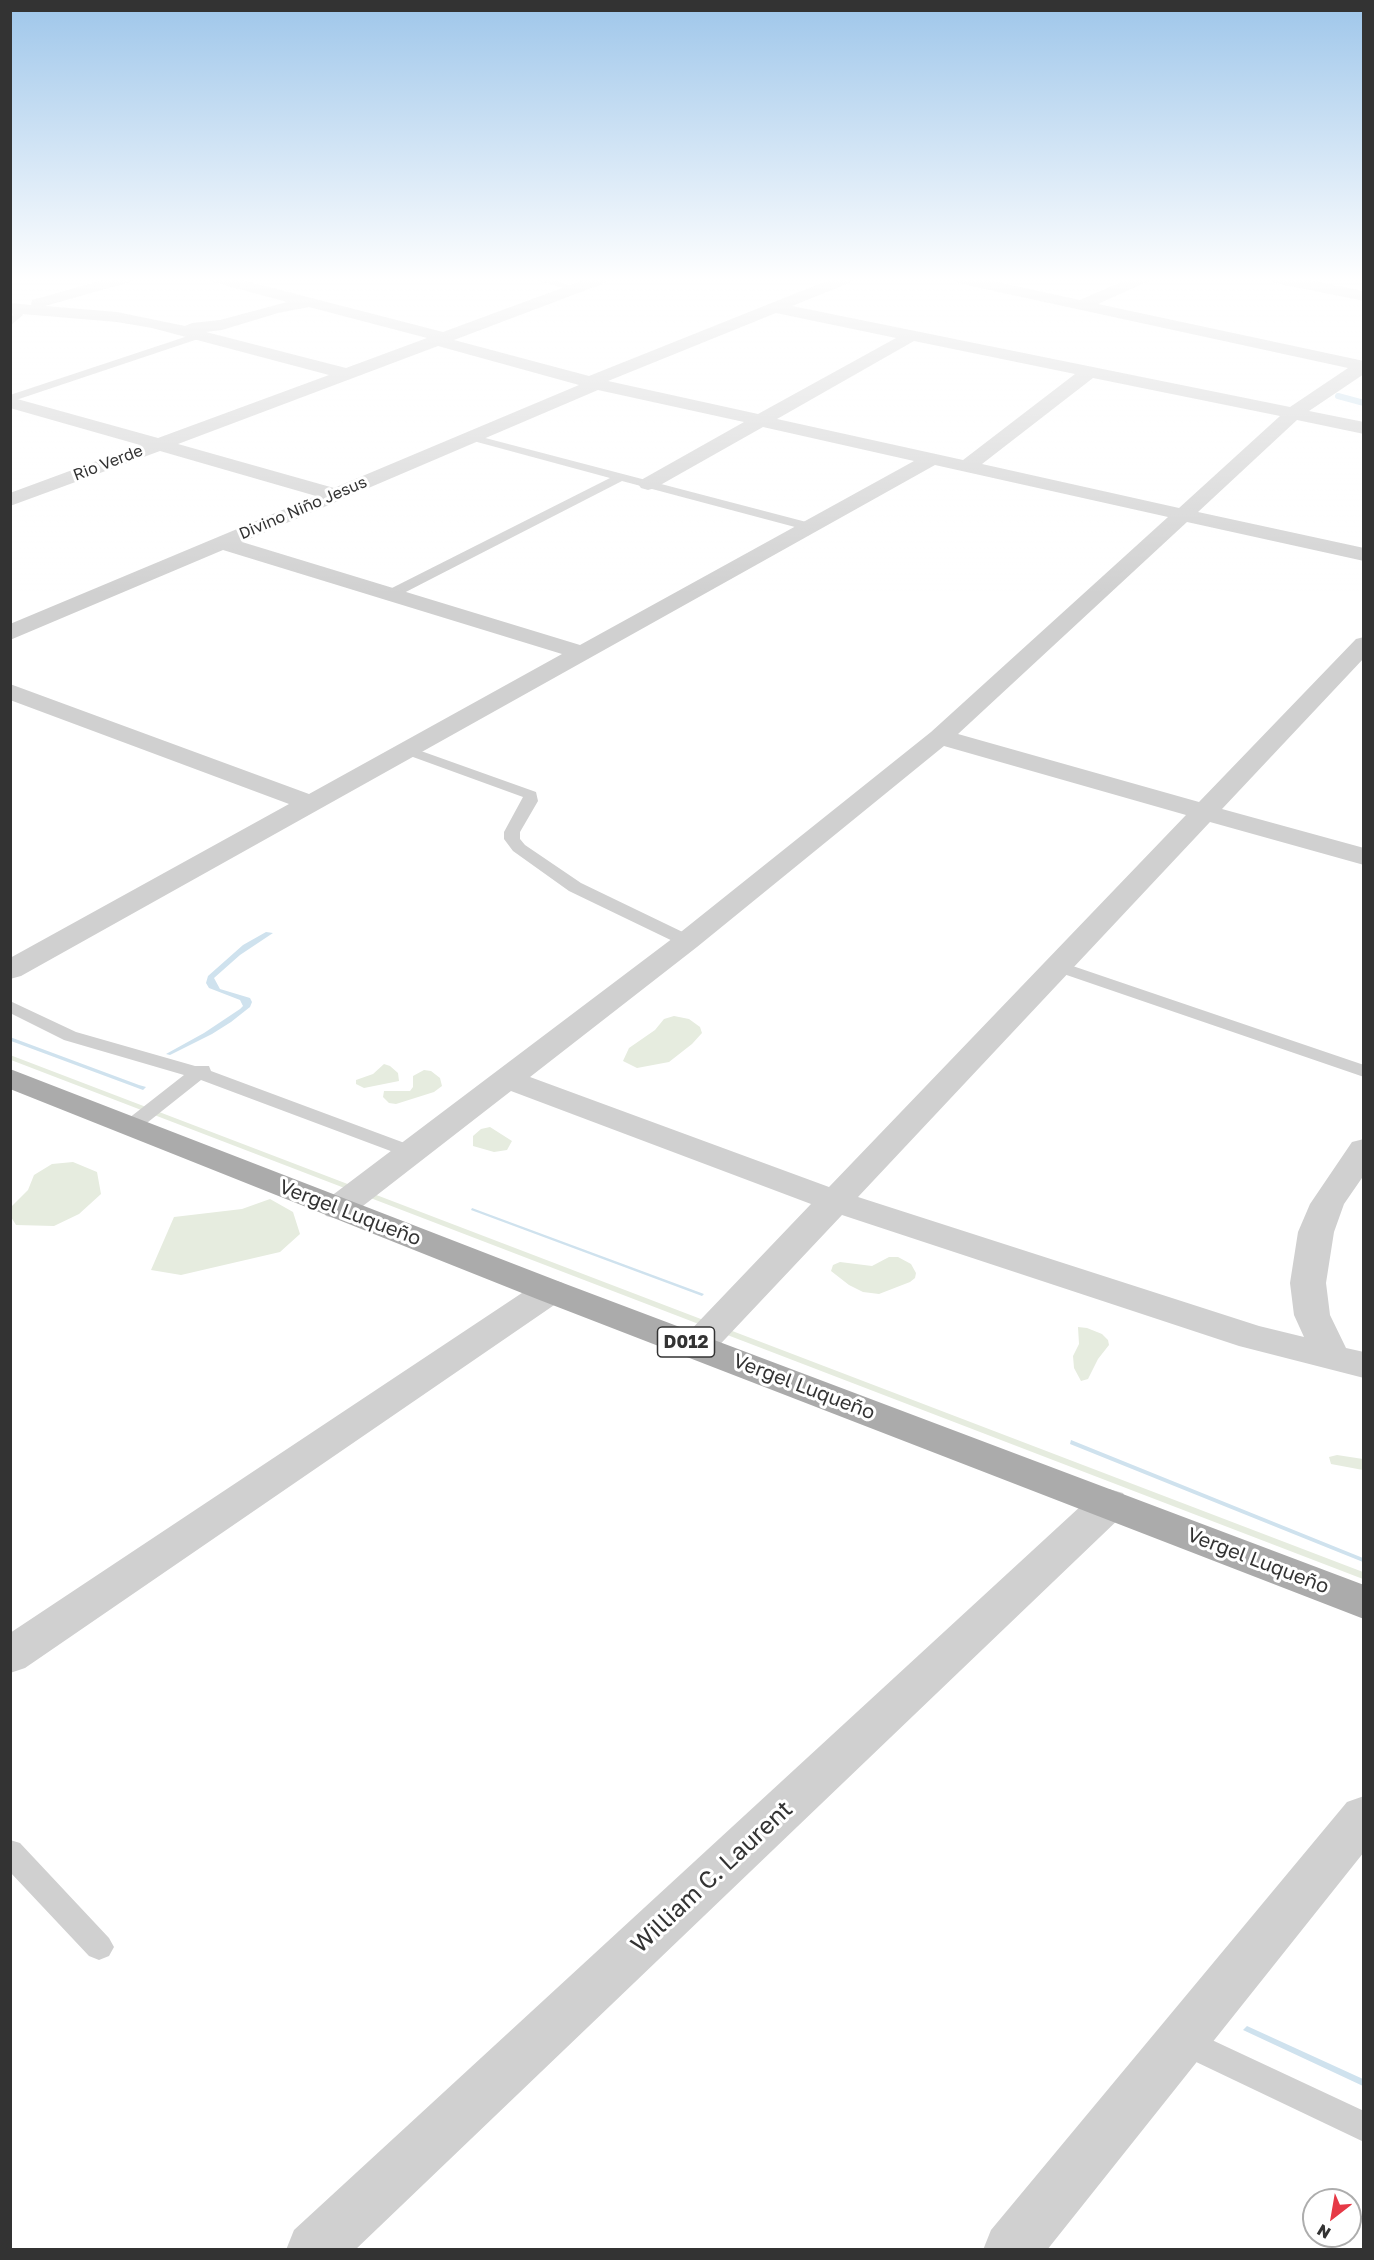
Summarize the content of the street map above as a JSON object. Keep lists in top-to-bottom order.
{
  "streets": {
    "main road": ["Vergel Luqueño", "D012"],
    "street": ["Rio Verde", "Divino Niño Jesus", "William C. Laurent"]
  },
  "crossings": [
    ["Vergel Luqueño", "William C. Laurent"]
  ],
  "north": "bottom left"
}
